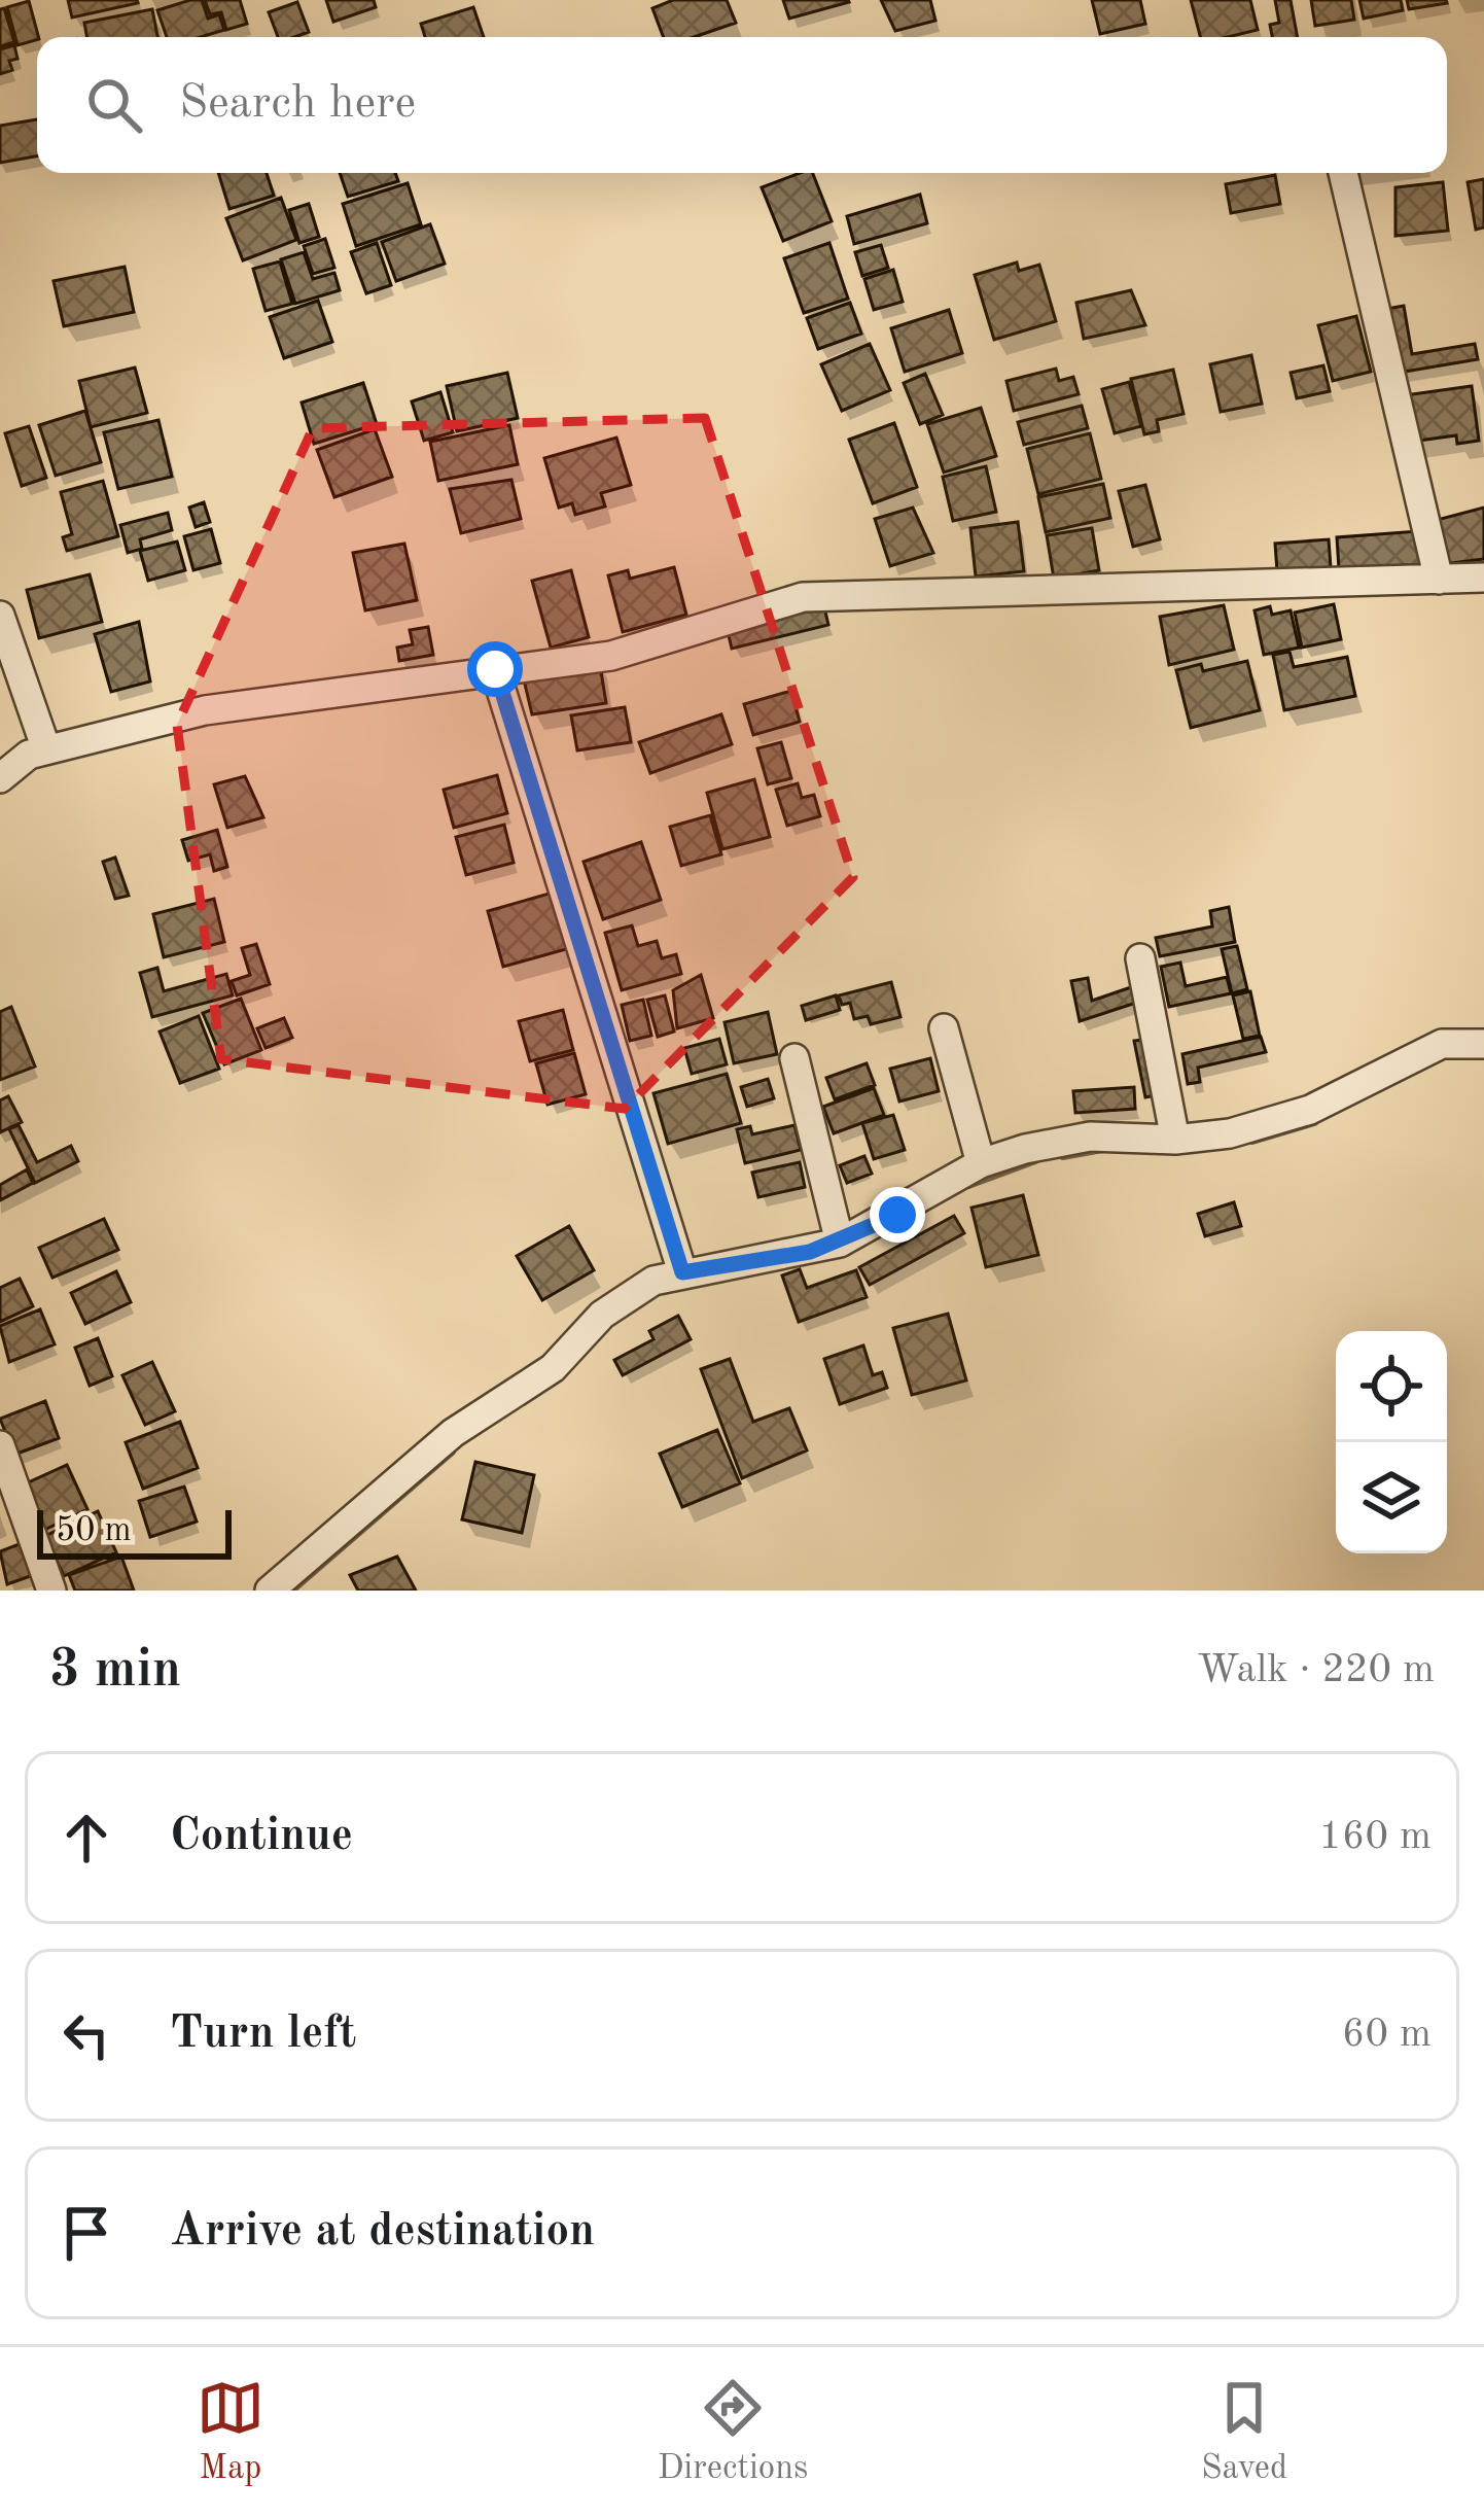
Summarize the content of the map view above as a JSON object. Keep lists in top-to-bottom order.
{
  "scale_bar": "50 m",
  "page": {
    "search": "Search here",
    "scale": "50 m",
    "heading": ["3 min", "Walk · 220 m"],
    "list": [
      ["Continue", "160 m"],
      ["Turn left", "60 m"],
      "Arrive at destination"
    ],
    "nav": ["Map", "Directions", "Saved"]
  }
}
